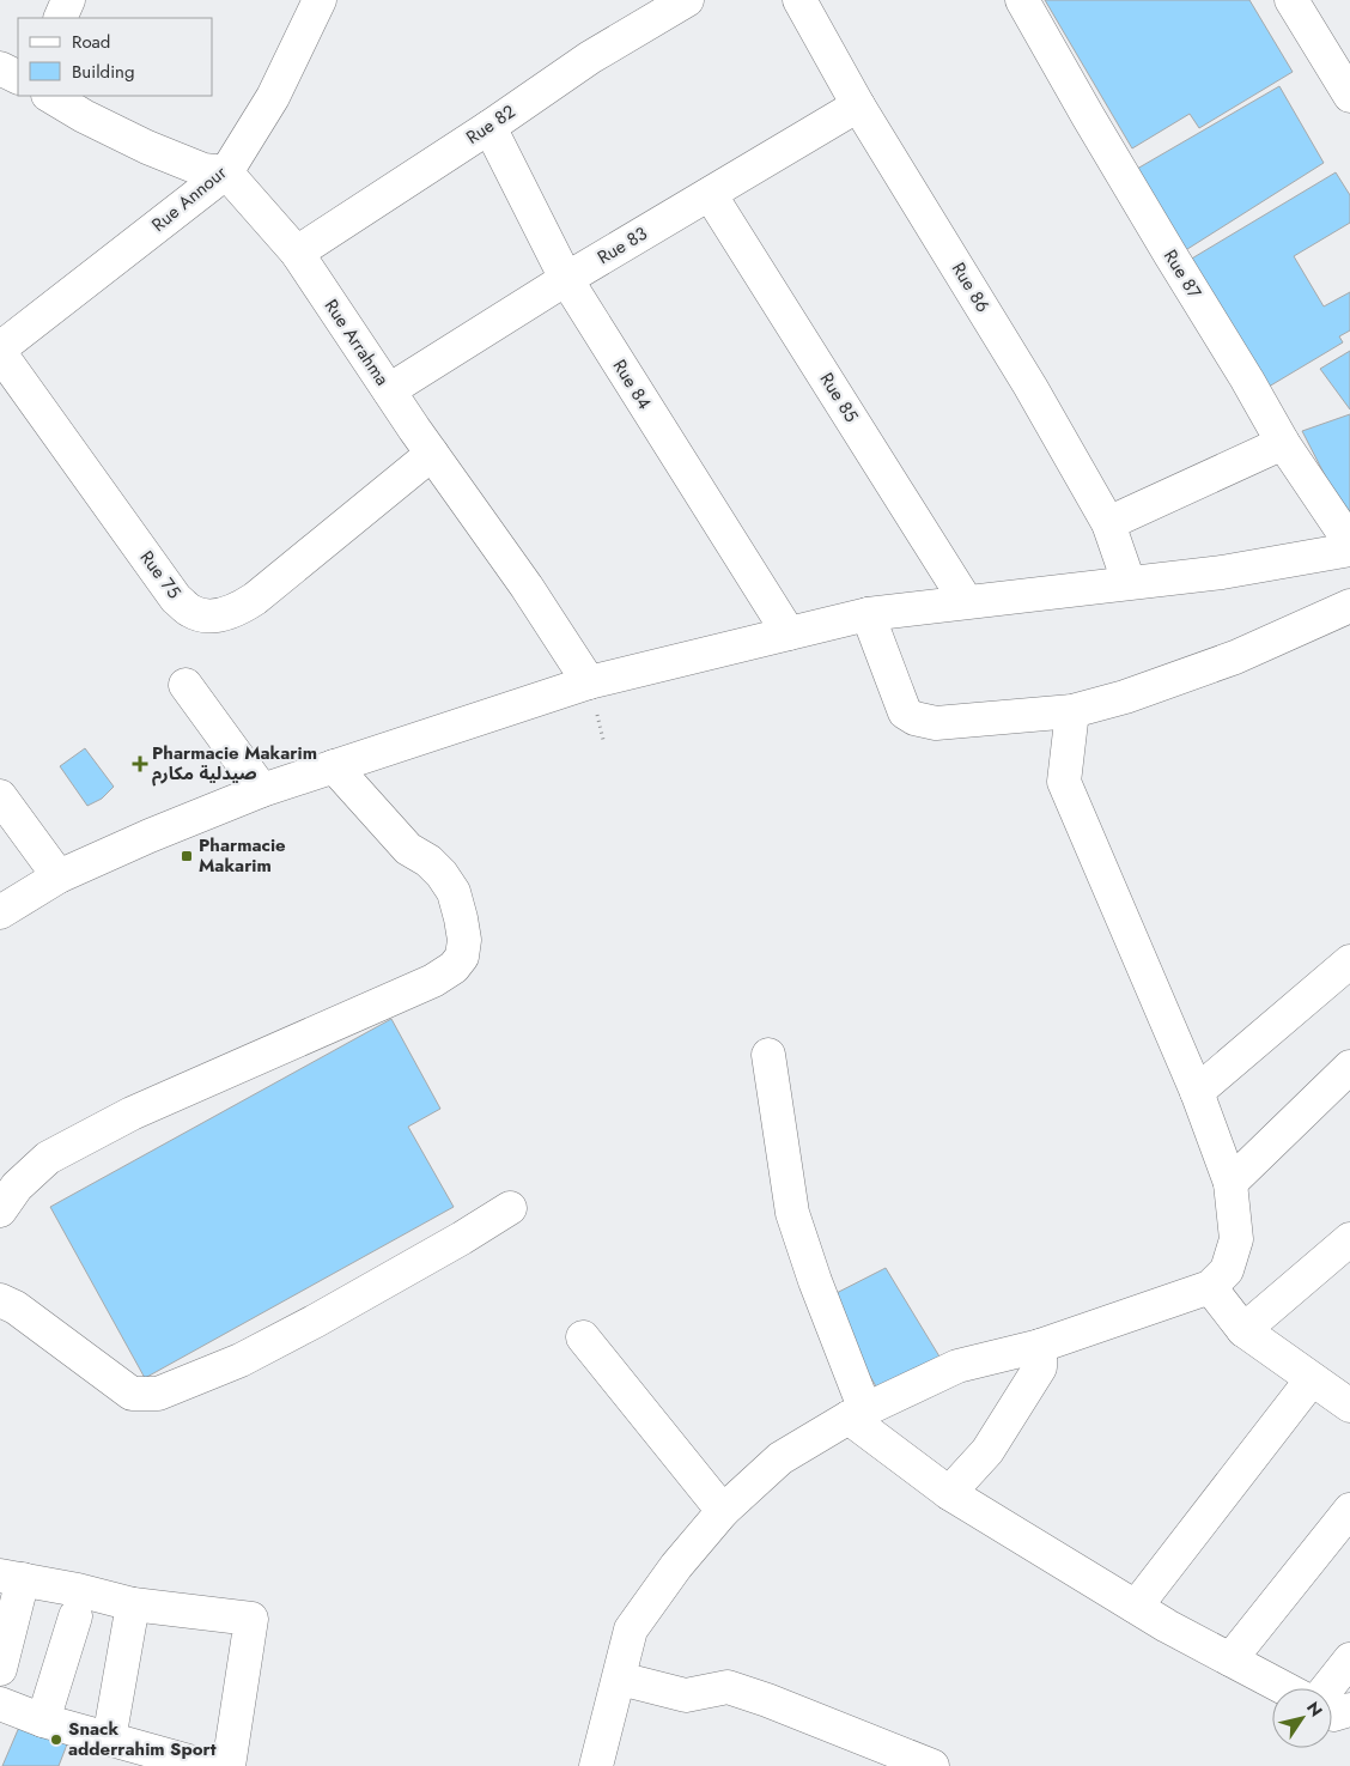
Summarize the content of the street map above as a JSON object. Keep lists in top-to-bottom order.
{
  "streets": {
    "street": [
      "Rue 82",
      "Rue Annour",
      "Rue 83",
      "Rue 87",
      "Rue 86",
      "Rue Arrahma",
      "Rue 84",
      "Rue 85",
      "Rue 75"
    ]
  },
  "crossings": [
    ["Rue 82", "Rue Arrahma"],
    ["Rue 82", "Rue 84"],
    ["Rue Annour", "Rue Arrahma"],
    ["Rue Annour", "Rue 75"],
    ["Rue 83", "Rue 86"],
    ["Rue 83", "Rue Arrahma"],
    ["Rue 83", "Rue 84"],
    ["Rue 83", "Rue 85"],
    ["Rue Arrahma", "Rue 75"]
  ],
  "places": {
    "health": ["Pharmacie Makarim صيدلية مكارم"],
    "transit": ["Pharmacie Makarim"],
    "other": ["Snack adderrahim Sport"]
  },
  "legend": ["Road", "Building"],
  "north": "top right"
}
